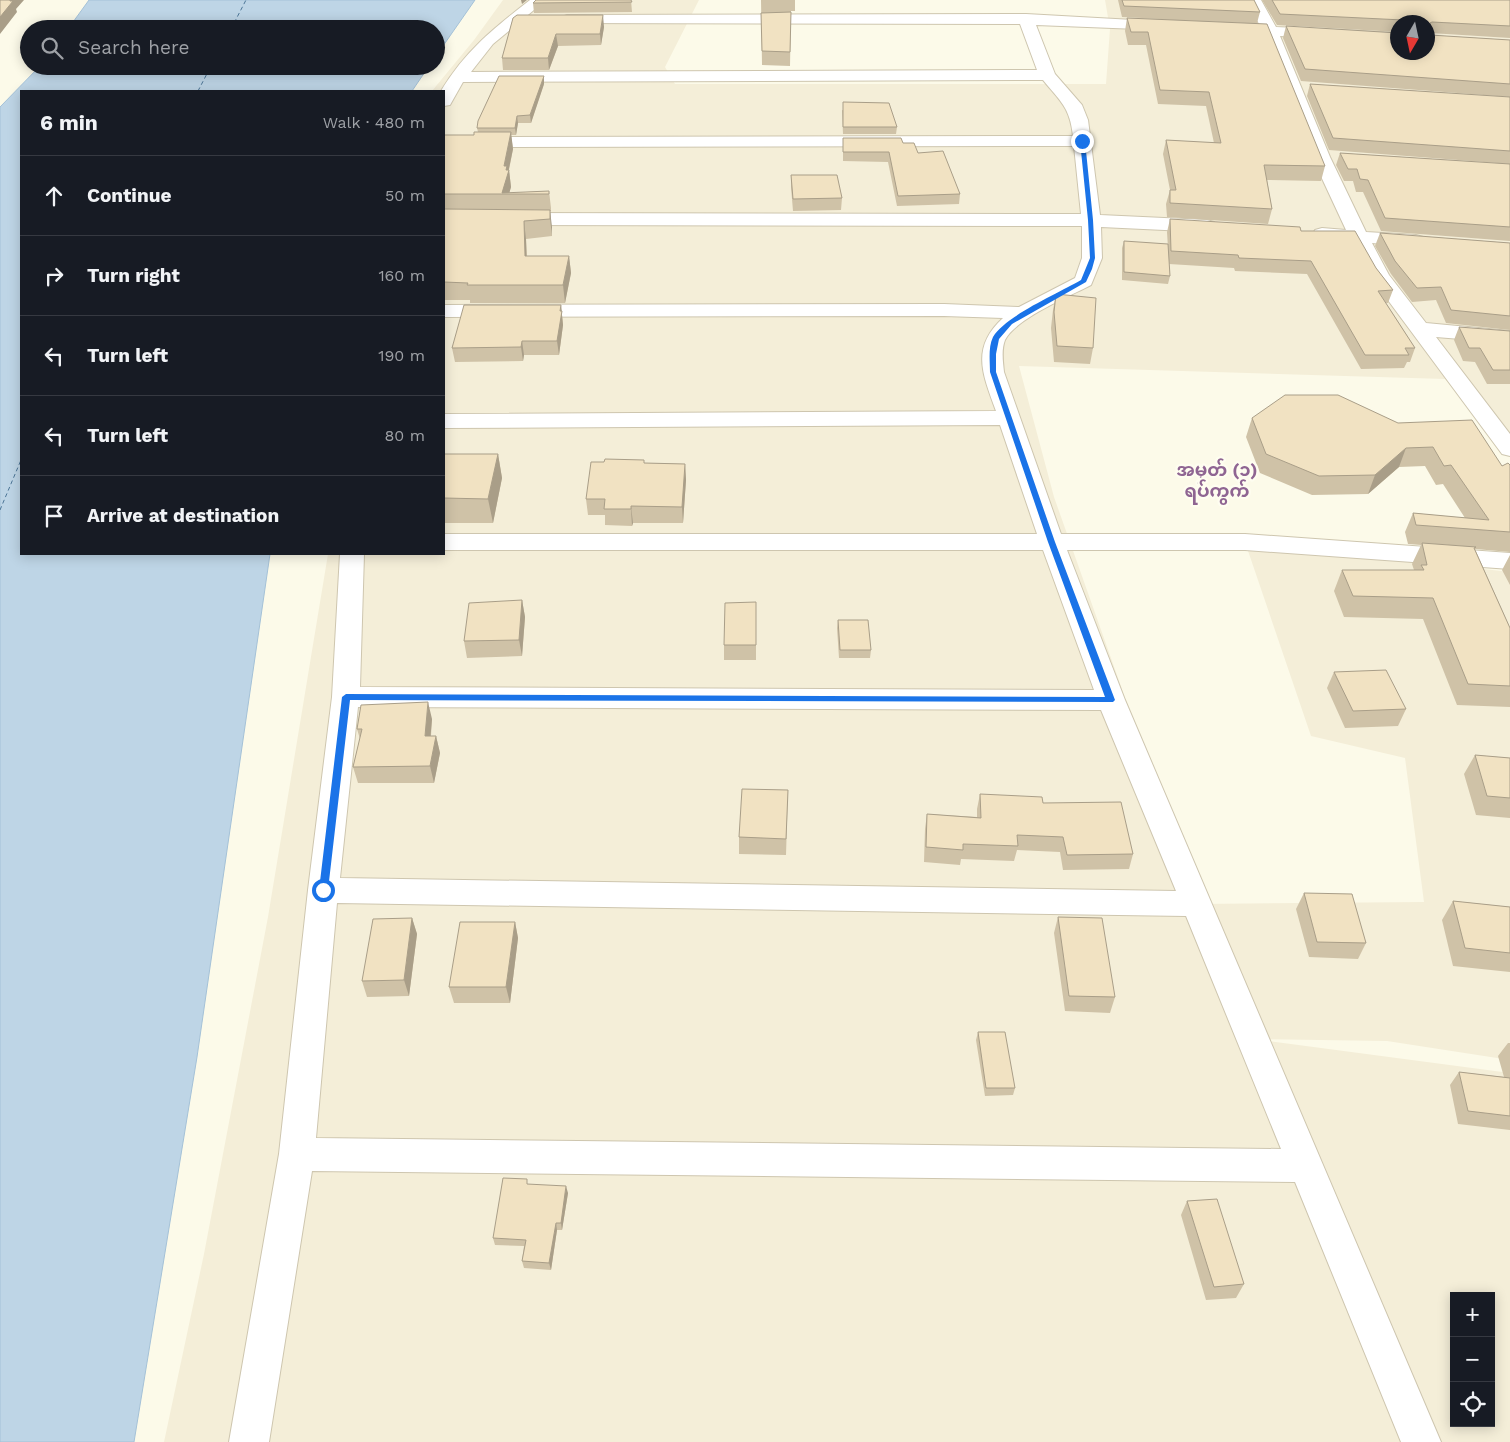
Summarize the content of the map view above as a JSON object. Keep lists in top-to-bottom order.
{
  "districts": ["အမှတ် (၁) ရပ်ကွက်"],
  "north": "bottom",
  "page": {
    "search": "Search here",
    "heading": ["6 min", "Walk · 480 m"],
    "list": [
      ["Continue", "50 m"],
      ["Turn right", "160 m"],
      ["Turn left", "190 m"],
      ["Turn left", "80 m"],
      "Arrive at destination"
    ],
    "map_buttons": ["+", "−"]
  }
}
